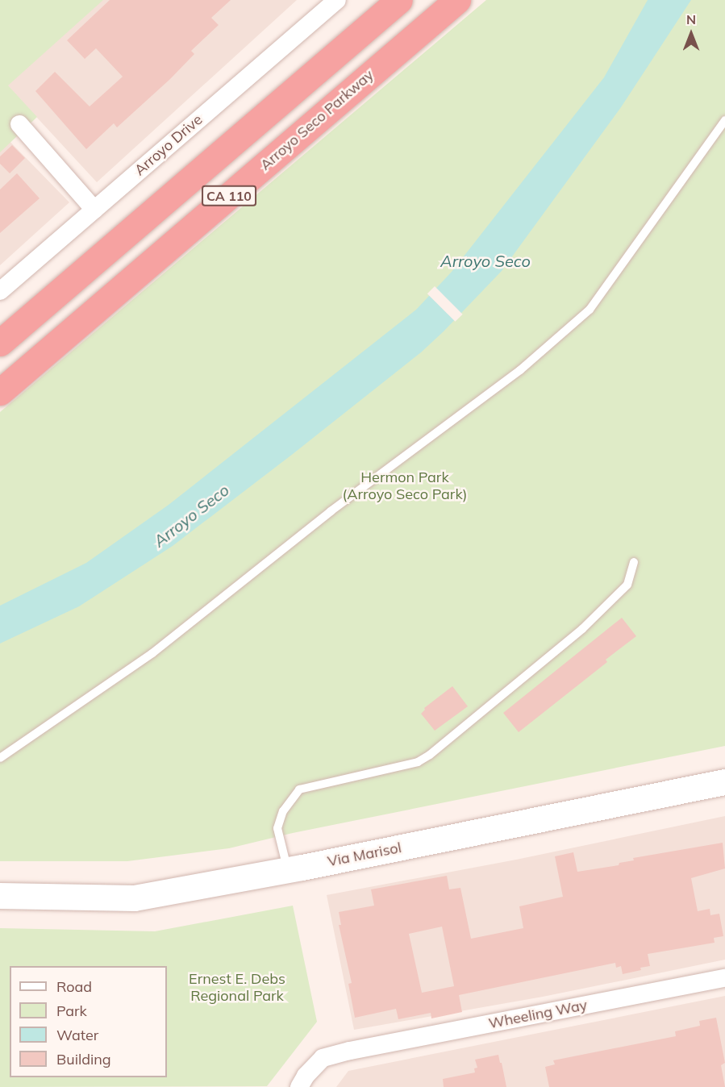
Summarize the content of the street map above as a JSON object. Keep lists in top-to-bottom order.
{
  "streets": {
    "highway": ["Arroyo Seco Parkway", "CA 110"],
    "street": ["Arroyo Drive", "Via Marisol", "Wheeling Way"]
  },
  "water": ["Arroyo Seco"],
  "parks": ["Hermon Park (Arroyo Seco Park)", "Ernest E. Debs Regional Park"],
  "legend": [
    "Road",
    "Park",
    "Water",
    "Building"
  ],
  "north": "top"
}
